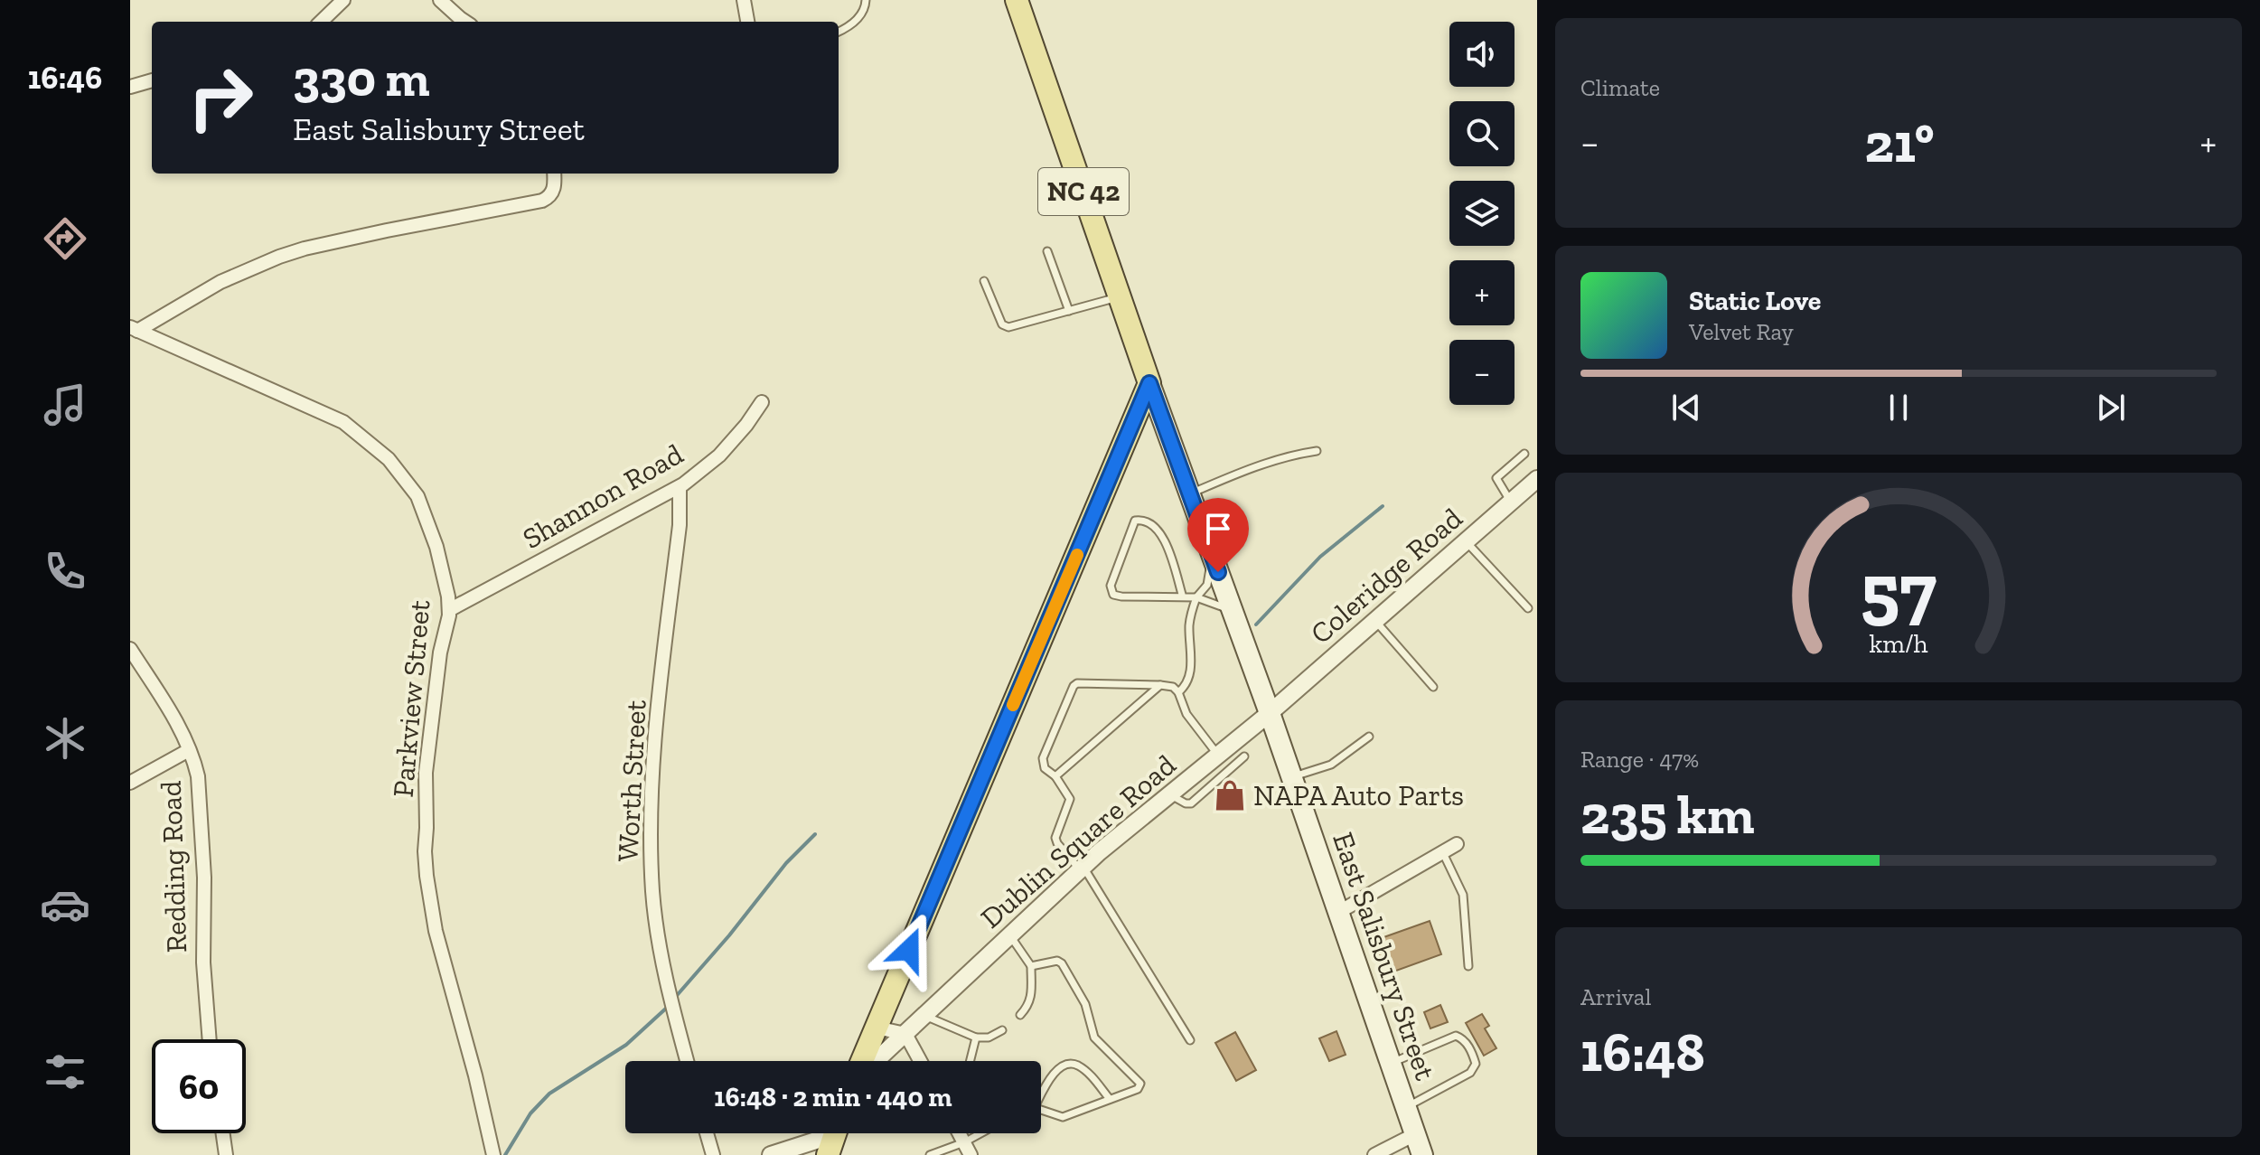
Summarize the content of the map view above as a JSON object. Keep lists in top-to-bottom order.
{
  "streets": {
    "main road": ["NC 42", "East Salisbury Street"],
    "street": [
      "Shannon Road",
      "Coleridge Road",
      "Parkview Street",
      "Worth Street",
      "Dublin Square Road",
      "Redding Road"
    ]
  },
  "crossings": [
    ["Shannon Road", "Parkview Street"],
    ["Shannon Road", "Worth Street"],
    ["Coleridge Road", "Dublin Square Road"],
    ["Coleridge Road", "East Salisbury Street"],
    ["Dublin Square Road", "East Salisbury Street"]
  ],
  "places": {
    "shop": ["NAPA Auto Parts"]
  },
  "page": {
    "tabs": "16:46",
    "tile": [
      "Climate",
      ["Range · 47%", "235 km"],
      ["Arrival", "16:48"]
    ],
    "map_buttons": ["+", "−"],
    "turn": ["330 m", "East Salisbury Street"],
    "heat": ["−", "21°", "+"],
    "song": ["Static Love", "Velvet Ray"],
    "limit": "60",
    "trip": "16:48 · 2 min · 440 m",
    "gauge": ["57", "km/h"]
  }
}
